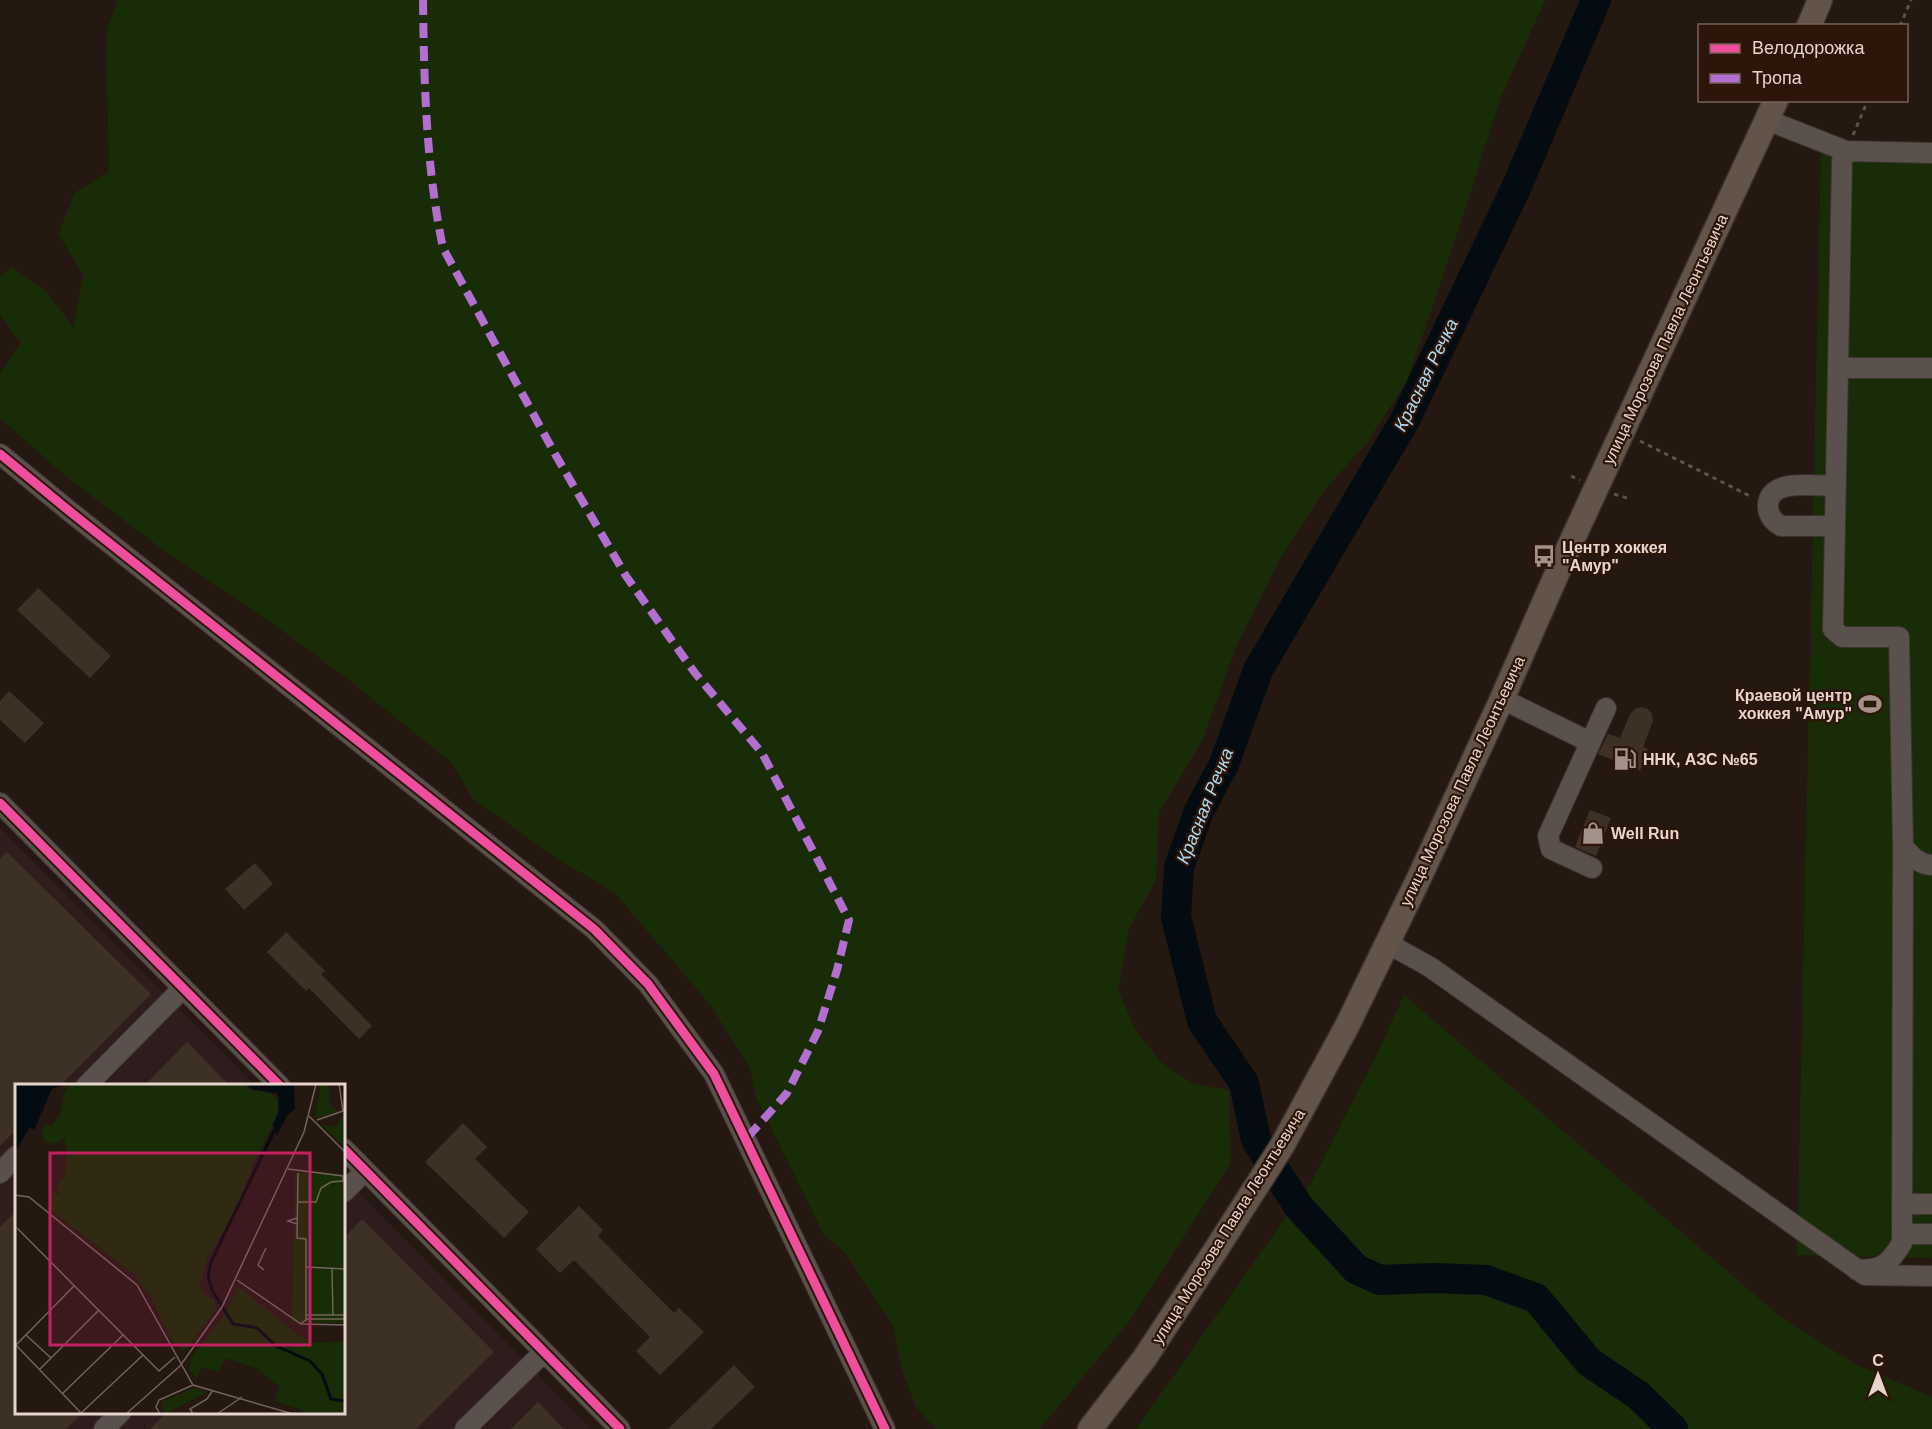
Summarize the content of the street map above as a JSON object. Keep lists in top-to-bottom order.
{
  "streets": {
    "main road": ["улица Морозова Павла Леонтьевича"]
  },
  "water": ["Красная Речка"],
  "places": {
    "bus stop": ["Центр хоккея \"Амур\""],
    "sports": ["Краевой центр хоккея \"Амур\""],
    "fuel station": ["ННК, АЗС №65"],
    "shop": ["Well Run"]
  },
  "legend": ["Велодорожка", "Тропа"],
  "north": "top"
}
